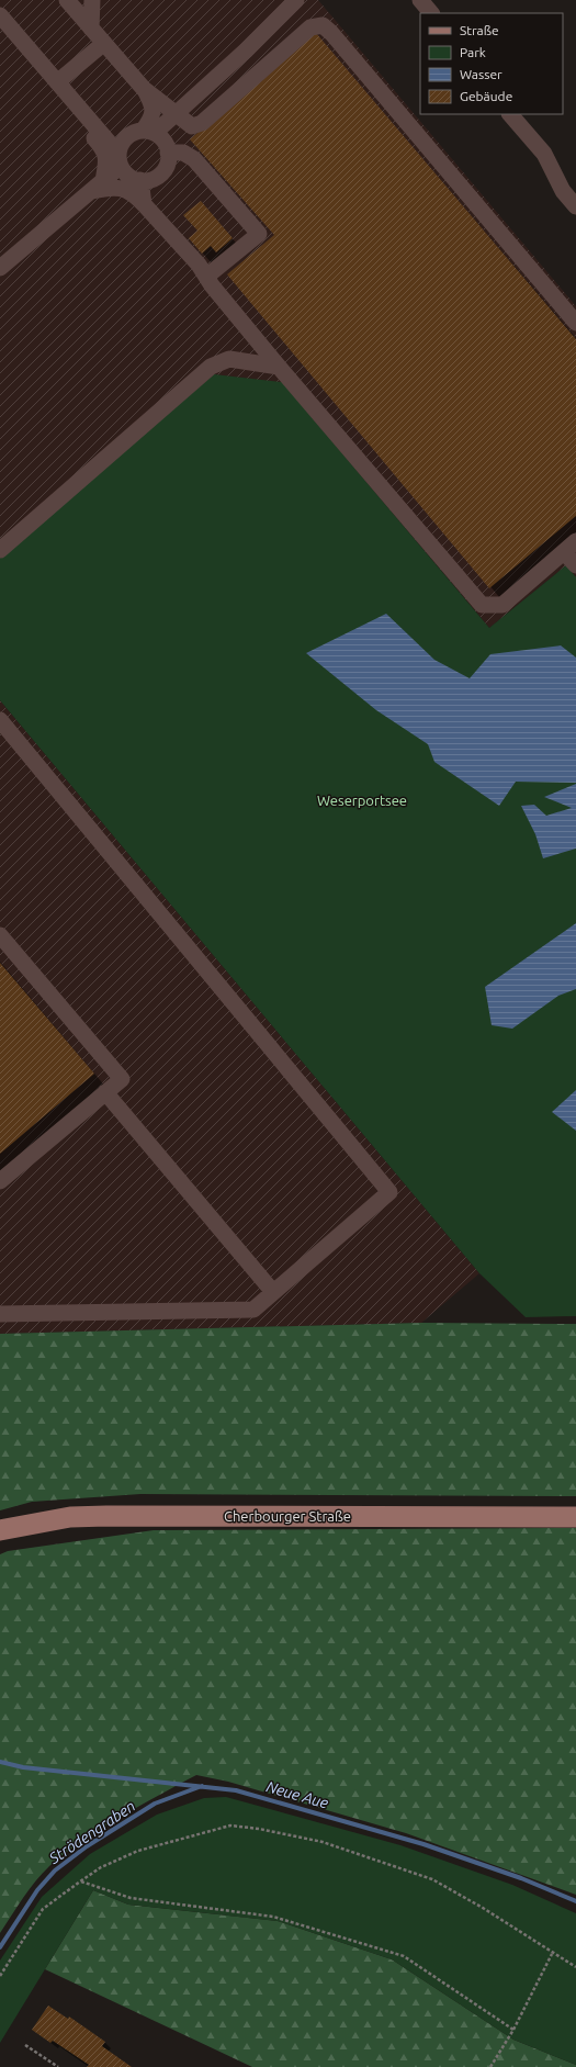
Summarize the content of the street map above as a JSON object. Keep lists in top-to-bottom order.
{
  "streets": {
    "main road": ["Cherbourger Straße"]
  },
  "water": ["Neue Aue", "Strödengraben"],
  "parks": ["Weserportsee"],
  "legend": [
    "Straße",
    "Park",
    "Wasser",
    "Gebäude"
  ]
}
